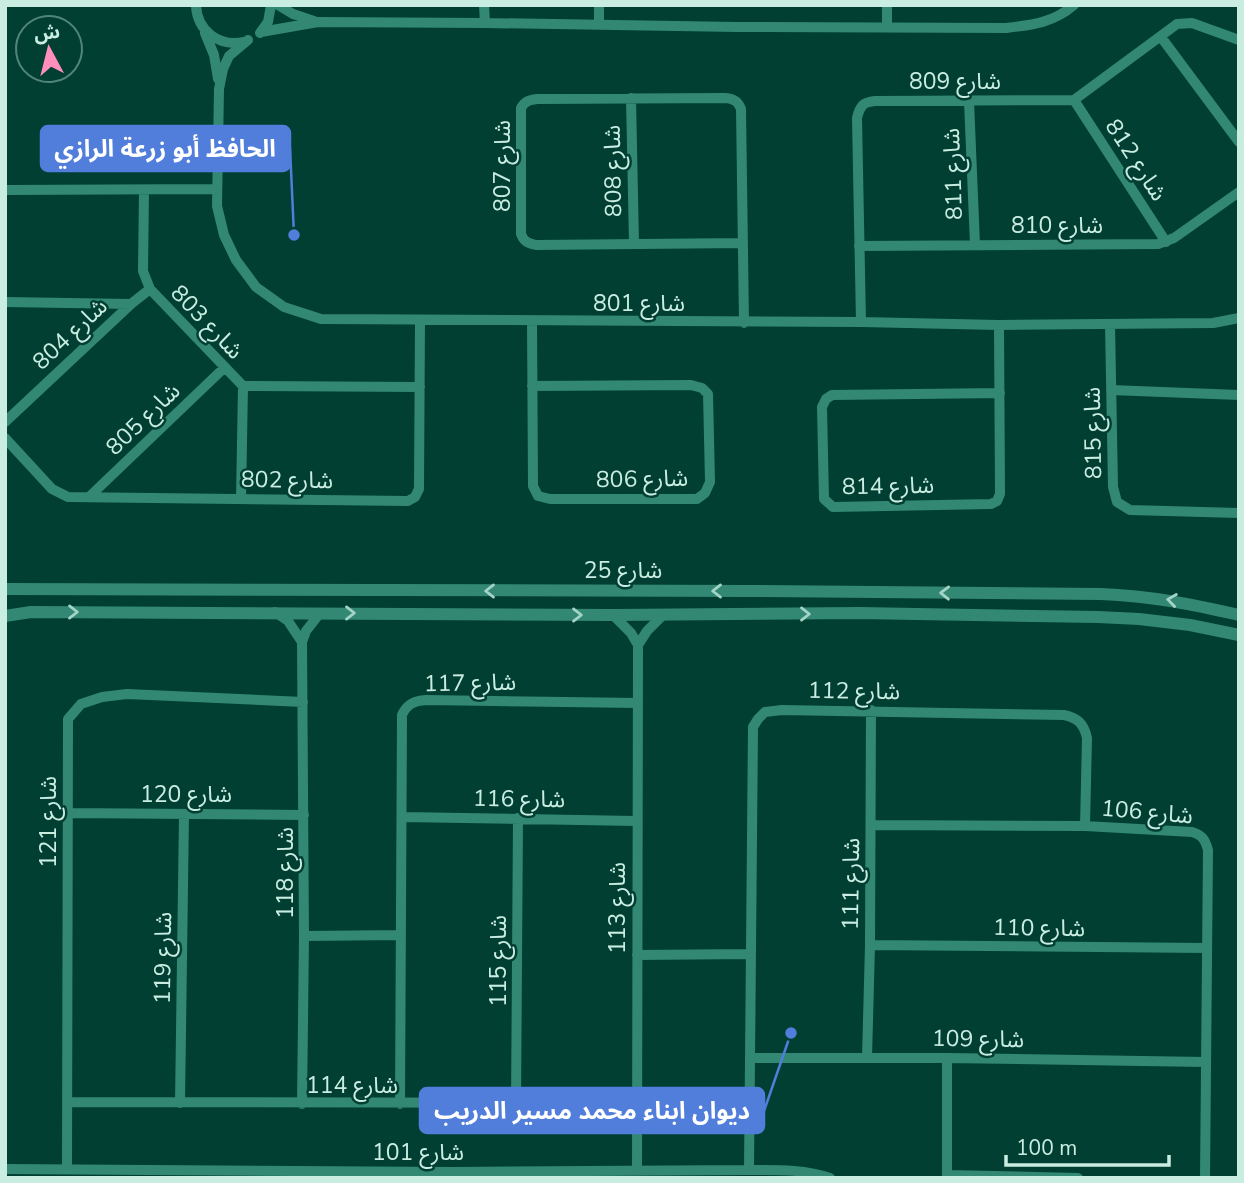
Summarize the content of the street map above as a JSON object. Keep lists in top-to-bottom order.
{
  "streets": {
    "street": [
      "شارع 809",
      "شارع 812",
      "شارع 807",
      "شارع 808",
      "شارع 811",
      "شارع 810",
      "شارع 801",
      "شارع 803",
      "شارع 804",
      "شارع 805",
      "شارع 815",
      "شارع 806",
      "شارع 802",
      "شارع 814",
      "شارع 25",
      "شارع 117",
      "شارع 112",
      "شارع 120",
      "شارع 116",
      "شارع 106",
      "شارع 121",
      "شارع 118",
      "شارع 111",
      "شارع 113",
      "شارع 110",
      "شارع 119",
      "شارع 115",
      "شارع 109",
      "شارع 114",
      "شارع 101"
    ]
  },
  "crossings": [
    ["شارع 809", "شارع 812"],
    ["شارع 809", "شارع 811"],
    ["شارع 809", "شارع 810"],
    ["شارع 809", "شارع 801"],
    ["شارع 812", "شارع 810"],
    ["شارع 807", "شارع 808"],
    ["شارع 807", "شارع 801"],
    ["شارع 811", "شارع 810"],
    ["شارع 801", "شارع 815"],
    ["شارع 801", "شارع 806"],
    ["شارع 801", "شارع 802"],
    ["شارع 801", "شارع 814"],
    ["شارع 803", "شارع 804"],
    ["شارع 803", "شارع 805"],
    ["شارع 803", "شارع 802"],
    ["شارع 805", "شارع 802"],
    ["شارع 117", "شارع 116"],
    ["شارع 117", "شارع 113"],
    ["شارع 117", "شارع 114"],
    ["شارع 112", "شارع 106"],
    ["شارع 112", "شارع 111"],
    ["شارع 112", "شارع 109"],
    ["شارع 112", "شارع 101"],
    ["شارع 120", "شارع 121"],
    ["شارع 120", "شارع 118"],
    ["شارع 120", "شارع 119"],
    ["شارع 116", "شارع 113"],
    ["شارع 116", "شارع 115"],
    ["شارع 106", "شارع 111"],
    ["شارع 106", "شارع 110"],
    ["شارع 106", "شارع 109"],
    ["شارع 121", "شارع 118"],
    ["شارع 121", "شارع 114"],
    ["شارع 121", "شارع 101"],
    ["شارع 118", "شارع 114"],
    ["شارع 111", "شارع 110"],
    ["شارع 111", "شارع 109"],
    ["شارع 113", "شارع 114"],
    ["شارع 113", "شارع 101"],
    ["شارع 119", "شارع 114"],
    ["شارع 115", "شارع 114"]
  ],
  "places": ["الحافظ أبو زرعة الرازي", "ديوان ابناء محمد مسير الدريب"],
  "scale_bar": "100 m",
  "north": "top"
}
